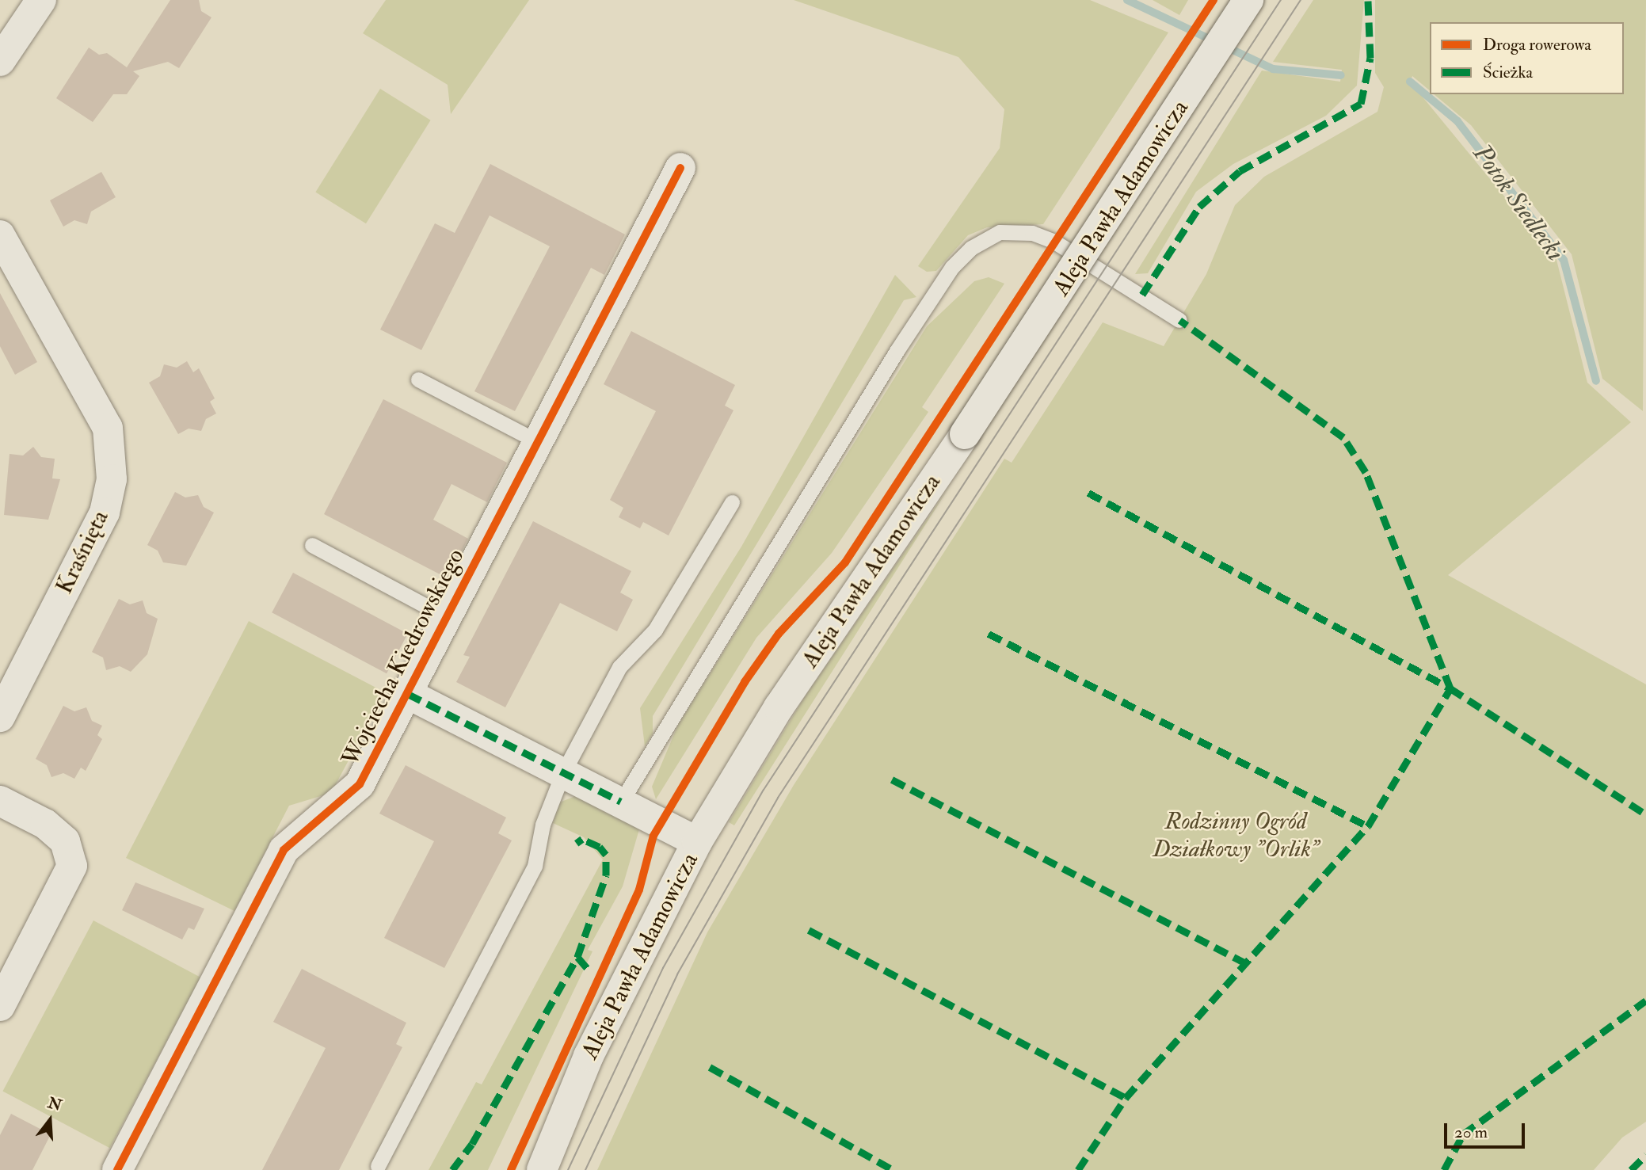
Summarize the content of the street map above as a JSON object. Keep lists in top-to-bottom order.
{
  "streets": {
    "street": ["Aleja Pawła Adamowicza", "Kraśnięta", "Wojciecha Kiedrowskiego"]
  },
  "crossings": [
    ["Aleja Pawła Adamowicza", "Wojciecha Kiedrowskiego"]
  ],
  "water": ["Potok Siedlecki"],
  "parks": ["Rodzinny Ogród Działkowy \"Orlik\""],
  "legend": ["Droga rowerowa", "Ścieżka"],
  "scale_bar": "20 m",
  "north": "top"
}
